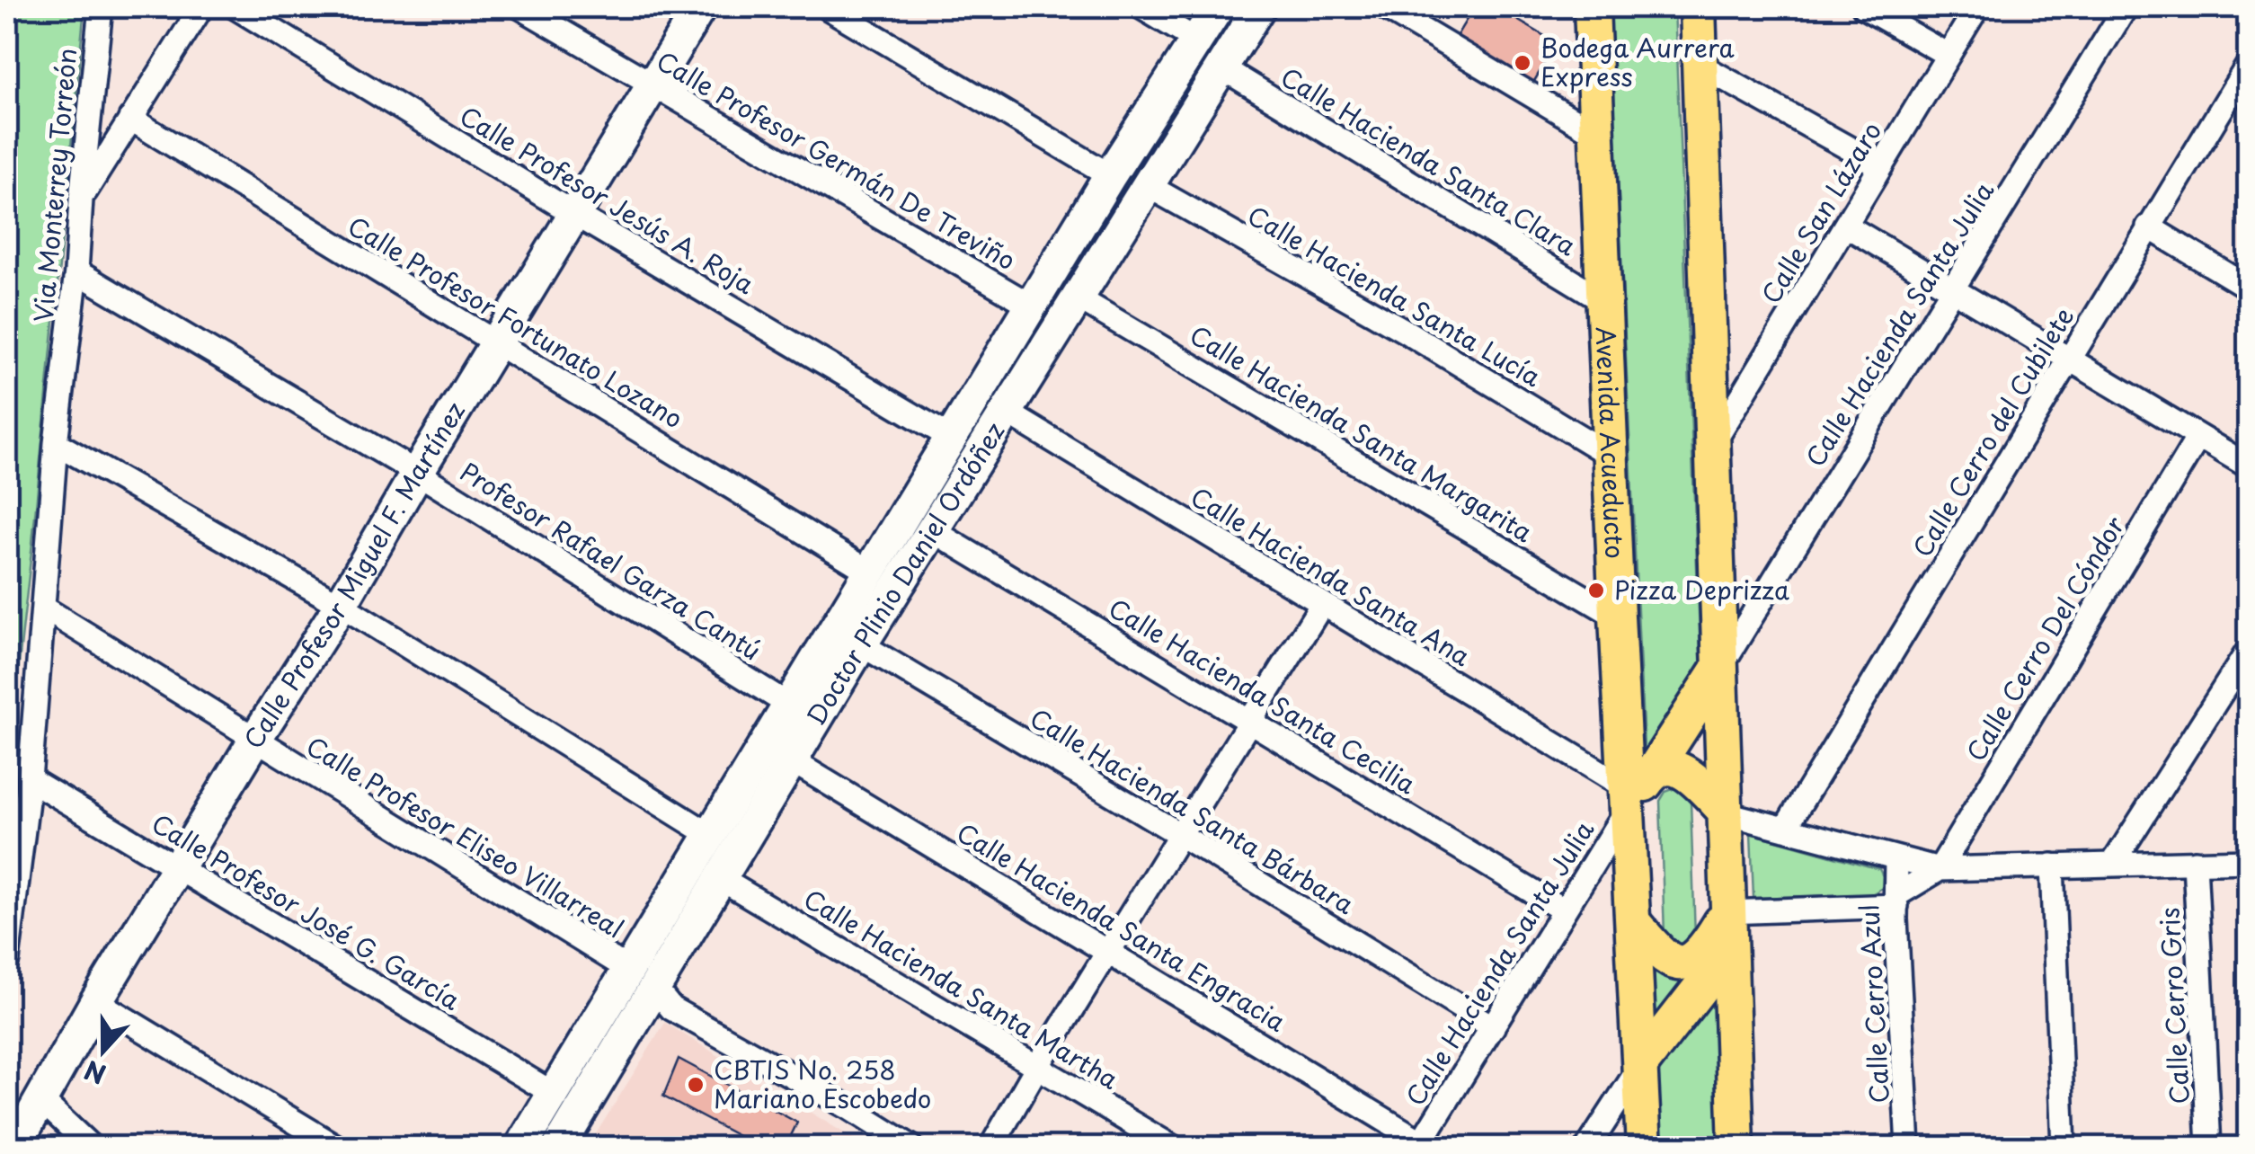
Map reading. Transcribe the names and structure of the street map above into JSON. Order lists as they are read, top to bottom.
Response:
{
  "streets": {
    "main road": ["Avenida Acueducto"],
    "street": [
      "Calle Profesor Germán De Treviño",
      "Calle Hacienda Santa Clara",
      "Via Monterrey Torreón",
      "Calle Profesor Jesús A. Roja",
      "Calle San Lázaro",
      "Calle Hacienda Santa Lucía",
      "Calle Profesor Fortunato Lozano",
      "Calle Hacienda Santa Julia",
      "Calle Cerro del Cubilete",
      "Calle Hacienda Santa Margarita",
      "Profesor Rafael Garza Cantú",
      "Doctor Plinio Daniel Ordóñez",
      "Calle Profesor Miguel F. Martínez",
      "Calle Hacienda Santa Ana",
      "Calle Cerro Del Cóndor",
      "Calle Hacienda Santa Cecilia",
      "Calle Hacienda Santa Bárbara",
      "Calle Profesor Eliseo Villarreal",
      "Calle Profesor José G. García",
      "Calle Hacienda Santa Engracia",
      "Calle Hacienda Santa Martha",
      "Calle Cerro Azul",
      "Calle Cerro Gris"
    ]
  },
  "crossings": [
    ["Calle Profesor Germán De Treviño", "Doctor Plinio Daniel Ordóñez"],
    ["Calle Profesor Germán De Treviño", "Calle Profesor Miguel F. Martínez"],
    ["Calle Hacienda Santa Clara", "Avenida Acueducto"],
    ["Calle Hacienda Santa Clara", "Doctor Plinio Daniel Ordóñez"],
    ["Via Monterrey Torreón", "Profesor Rafael Garza Cantú"],
    ["Via Monterrey Torreón", "Calle Profesor Eliseo Villarreal"],
    ["Via Monterrey Torreón", "Calle Profesor José G. García"],
    ["Calle Profesor Jesús A. Roja", "Doctor Plinio Daniel Ordóñez"],
    ["Calle Profesor Jesús A. Roja", "Calle Profesor Miguel F. Martínez"],
    ["Calle Hacienda Santa Lucía", "Avenida Acueducto"],
    ["Calle Hacienda Santa Lucía", "Doctor Plinio Daniel Ordóñez"],
    ["Calle Profesor Fortunato Lozano", "Doctor Plinio Daniel Ordóñez"],
    ["Calle Profesor Fortunato Lozano", "Calle Profesor Miguel F. Martínez"],
    ["Calle Hacienda Santa Julia", "Avenida Acueducto"],
    ["Calle Hacienda Santa Julia", "Calle Hacienda Santa Ana"],
    ["Calle Hacienda Santa Julia", "Calle Hacienda Santa Cecilia"],
    ["Calle Hacienda Santa Julia", "Calle Hacienda Santa Bárbara"],
    ["Calle Hacienda Santa Julia", "Calle Hacienda Santa Engracia"],
    ["Calle Hacienda Santa Margarita", "Avenida Acueducto"],
    ["Calle Hacienda Santa Margarita", "Doctor Plinio Daniel Ordóñez"],
    ["Avenida Acueducto", "Calle Hacienda Santa Ana"],
    ["Profesor Rafael Garza Cantú", "Doctor Plinio Daniel Ordóñez"],
    ["Profesor Rafael Garza Cantú", "Calle Profesor Miguel F. Martínez"],
    ["Doctor Plinio Daniel Ordóñez", "Calle Hacienda Santa Ana"],
    ["Doctor Plinio Daniel Ordóñez", "Calle Hacienda Santa Cecilia"],
    ["Doctor Plinio Daniel Ordóñez", "Calle Hacienda Santa Bárbara"],
    ["Doctor Plinio Daniel Ordóñez", "Calle Profesor Eliseo Villarreal"],
    ["Doctor Plinio Daniel Ordóñez", "Calle Profesor José G. García"],
    ["Doctor Plinio Daniel Ordóñez", "Calle Hacienda Santa Engracia"],
    ["Doctor Plinio Daniel Ordóñez", "Calle Hacienda Santa Martha"],
    ["Calle Profesor Miguel F. Martínez", "Calle Profesor Eliseo Villarreal"],
    ["Calle Profesor Miguel F. Martínez", "Calle Profesor José G. García"]
  ],
  "places": ["Bodega Aurrera Express", "Pizza Deprizza", "CBTIS No. 258 Mariano Escobedo"],
  "north": "bottom"
}
